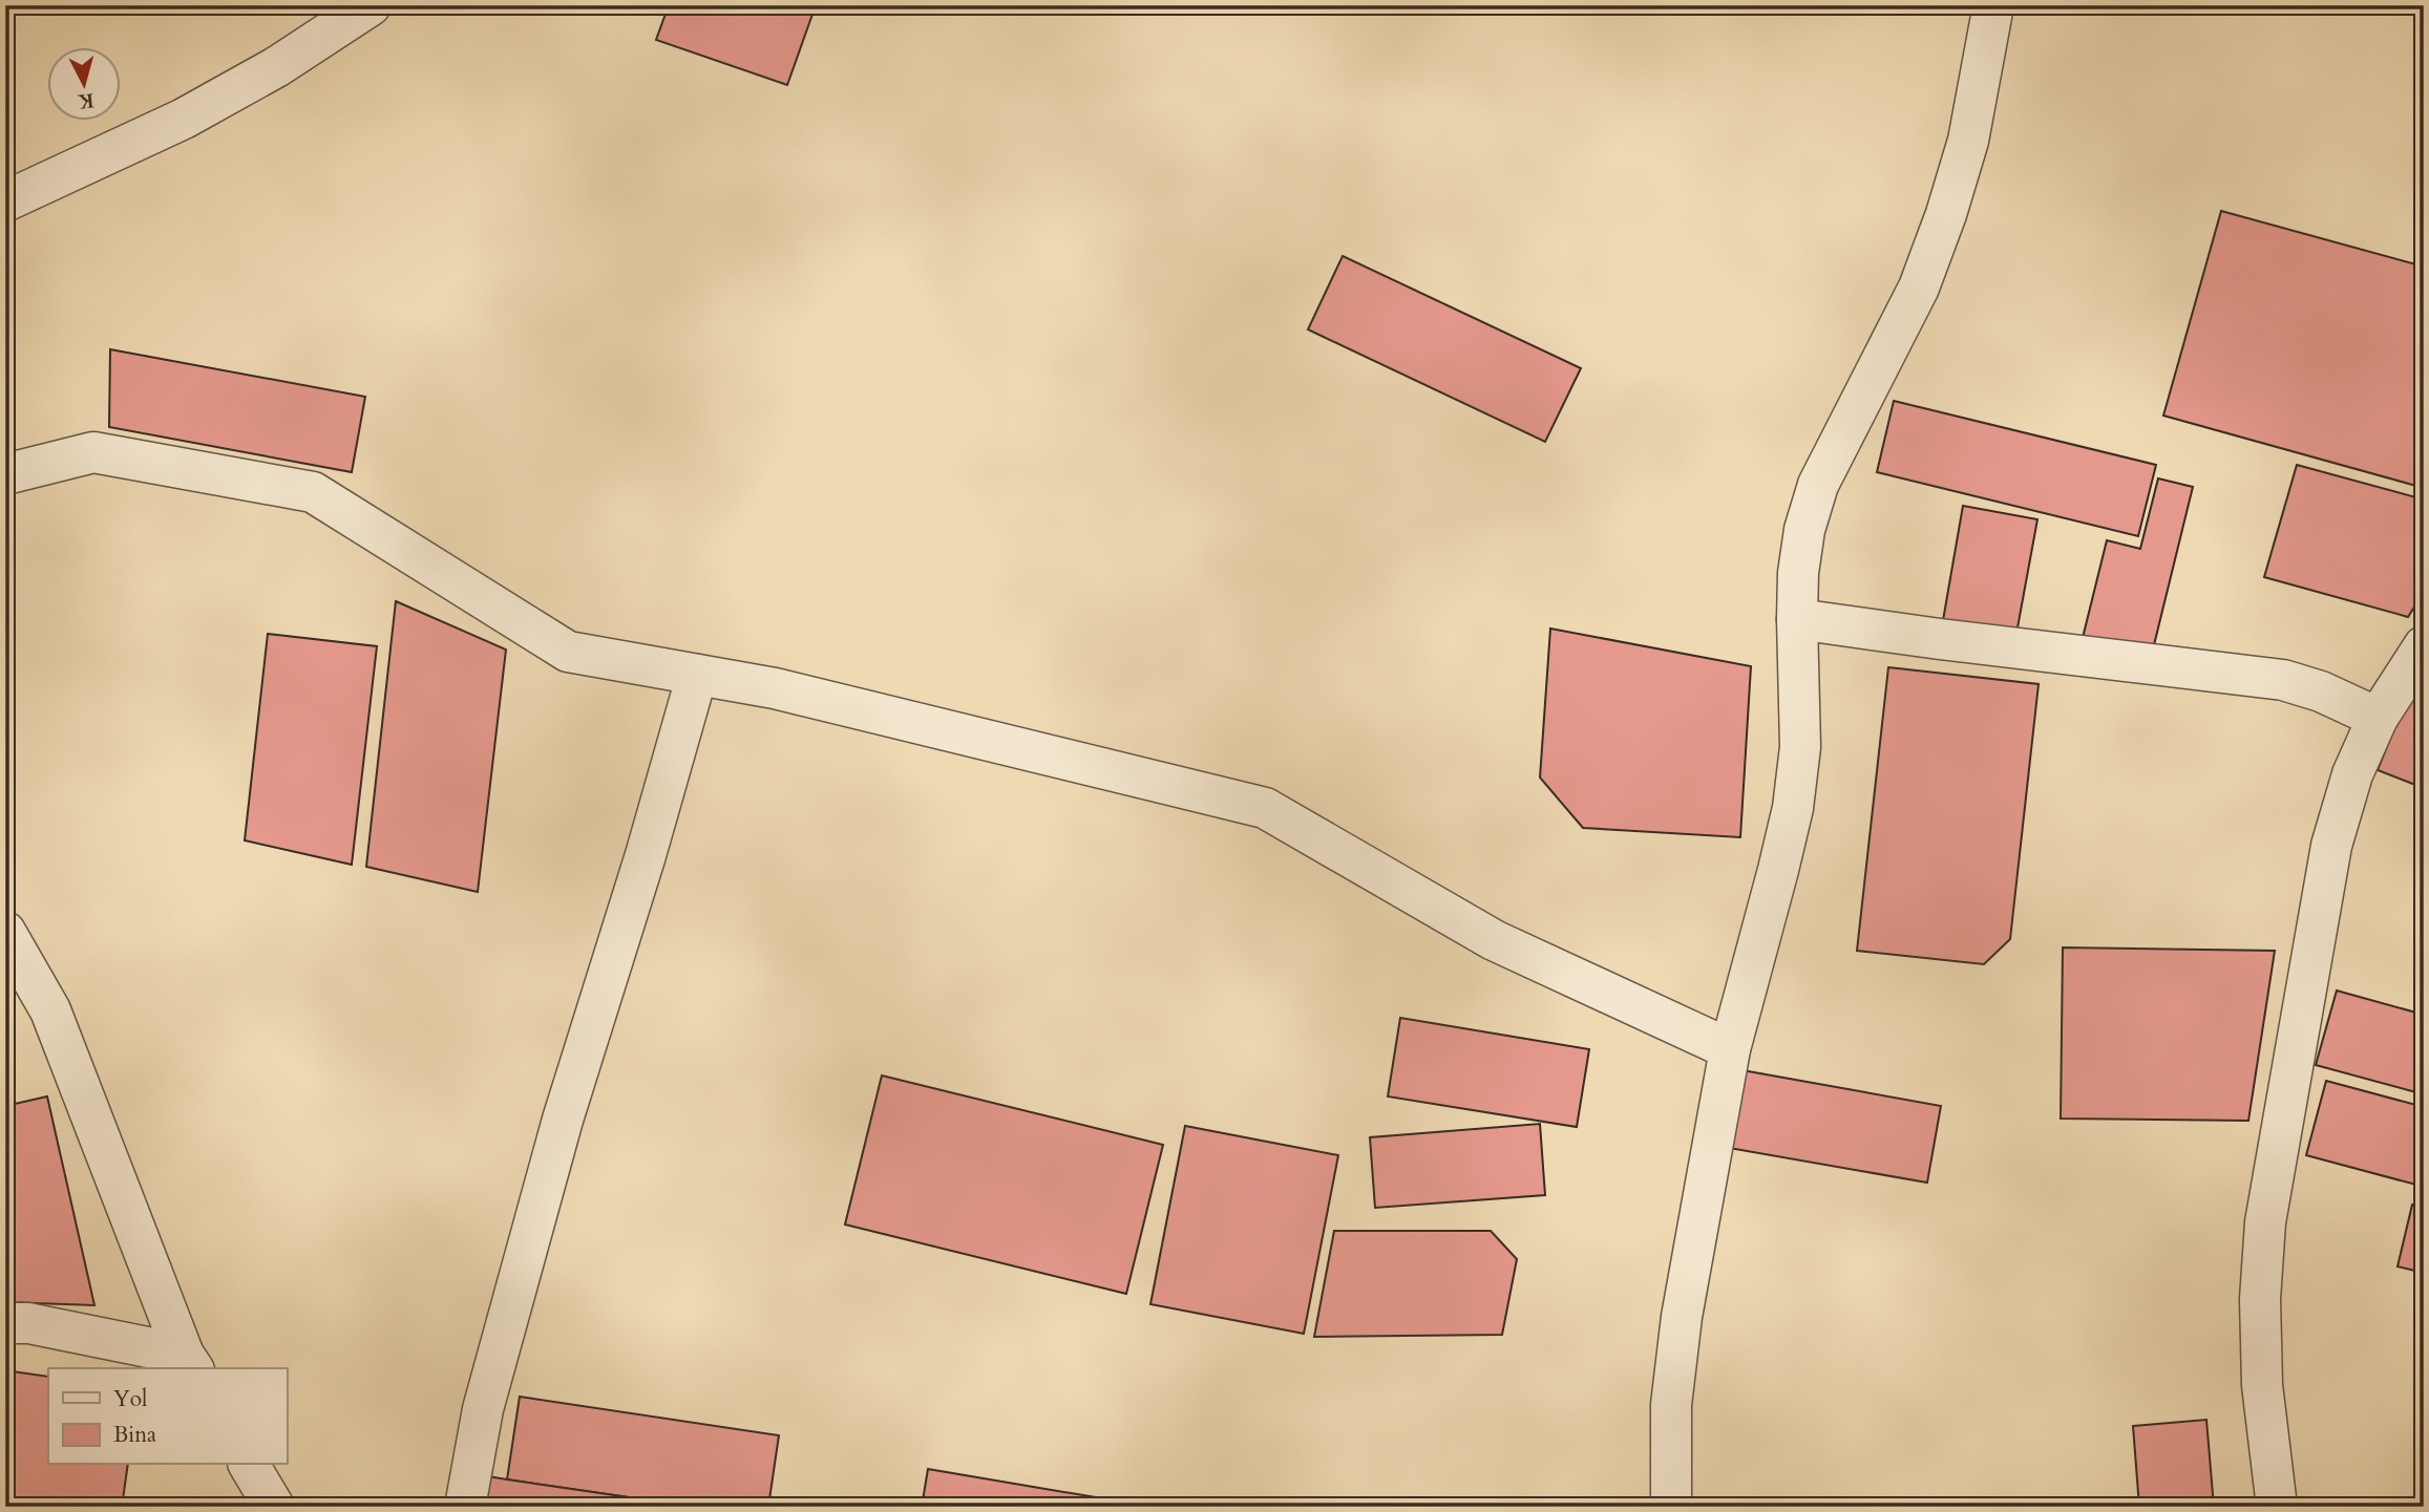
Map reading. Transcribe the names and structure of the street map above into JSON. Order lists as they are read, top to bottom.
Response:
{
  "legend": ["Yol", "Bina"],
  "north": "bottom"
}
